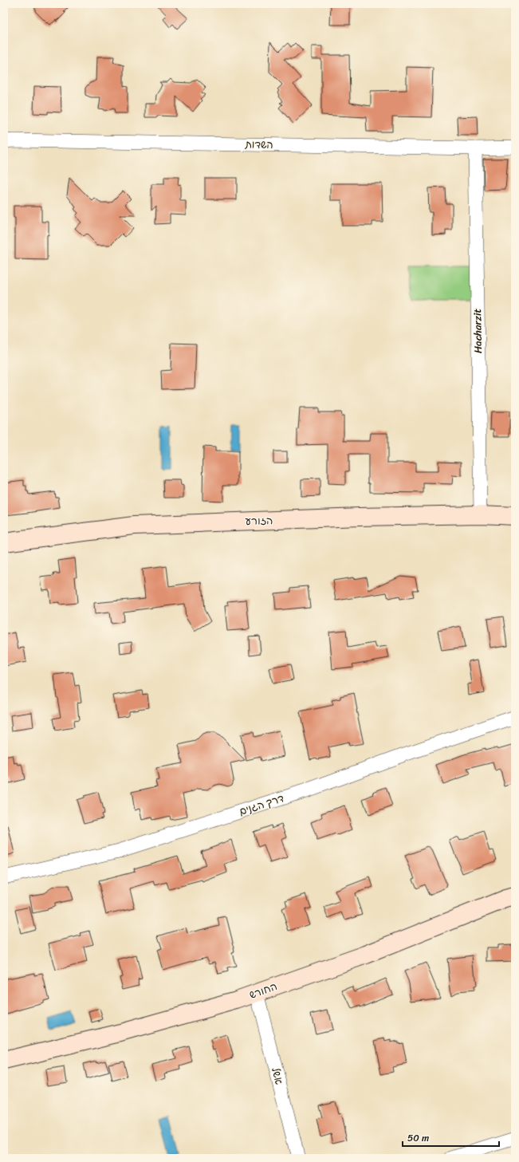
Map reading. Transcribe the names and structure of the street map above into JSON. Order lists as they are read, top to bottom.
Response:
{
  "streets": {
    "street": [
      "השדות",
      "Hacharzit",
      "הזורע",
      "דרך הגנים",
      "החורש",
      "אשל"
    ]
  },
  "crossings": [
    ["השדות", "Hacharzit"],
    ["Hacharzit", "הזורע"],
    ["החורש", "אשל"]
  ],
  "scale_bar": "50 m"
}
